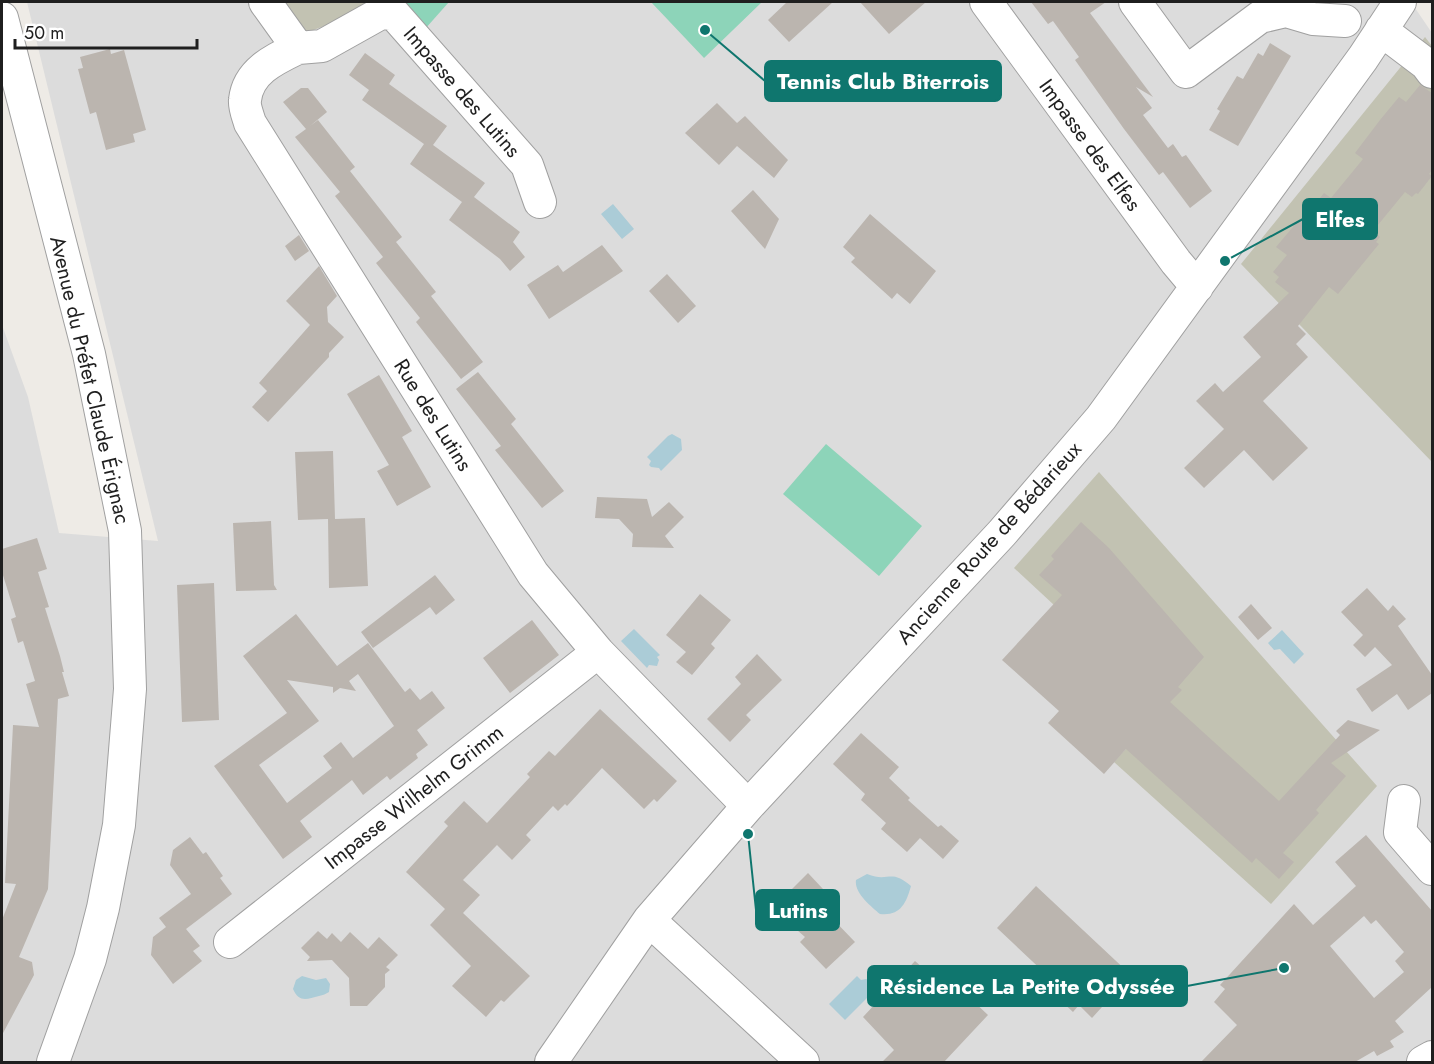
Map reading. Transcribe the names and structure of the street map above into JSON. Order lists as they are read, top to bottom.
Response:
{
  "streets": {
    "street": [
      "Impasse des Lutins",
      "Impasse des Elfes",
      "Avenue du Préfet Claude Érignac",
      "Rue des Lutins",
      "Ancienne Route de Bédarieux",
      "Impasse Wilhelm Grimm"
    ]
  },
  "crossings": [
    ["Impasse des Lutins", "Rue des Lutins"],
    ["Impasse des Elfes", "Ancienne Route de Bédarieux"],
    ["Rue des Lutins", "Ancienne Route de Bédarieux"],
    ["Rue des Lutins", "Impasse Wilhelm Grimm"]
  ],
  "places": [
    "Tennis Club Biterrois",
    "Elfes",
    "Lutins",
    "Résidence La Petite Odyssée"
  ],
  "scale_bar": "50 m"
}
